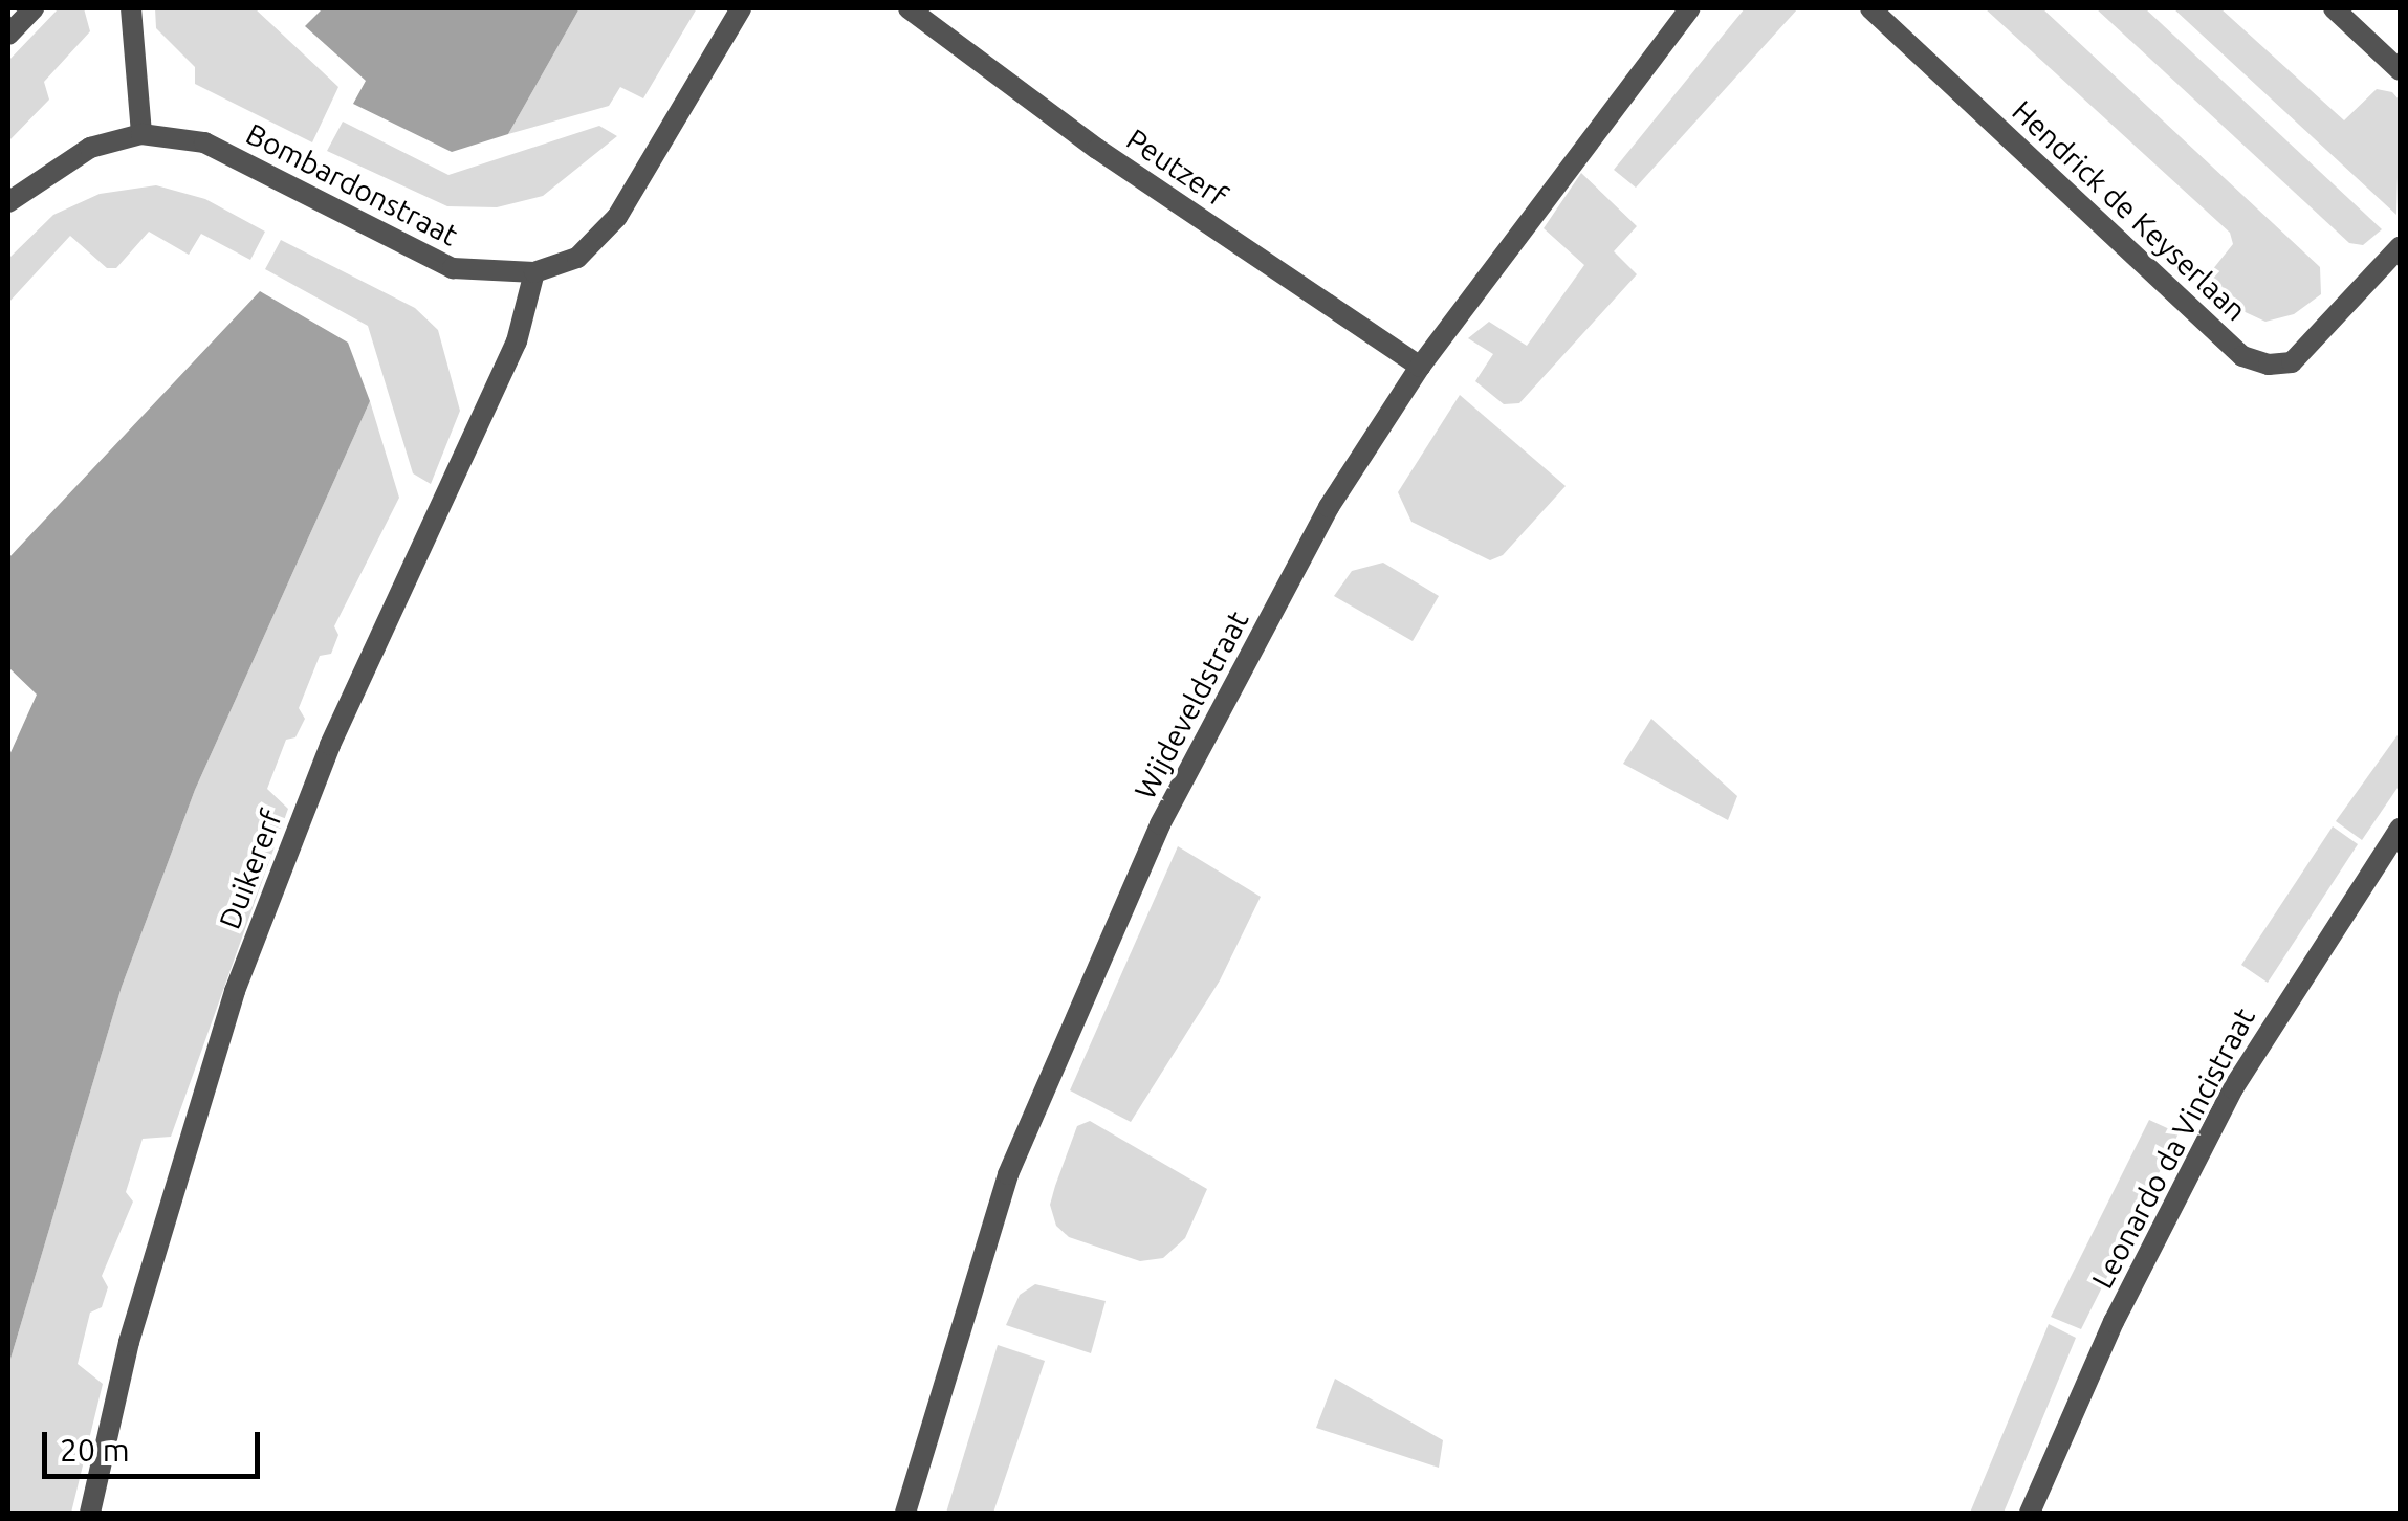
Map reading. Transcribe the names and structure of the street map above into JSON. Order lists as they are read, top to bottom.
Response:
{
  "streets": {
    "street": [
      "Peutzerf",
      "Bombardonstraat",
      "Hendrick de Keyserlaan",
      "Wijdeveldstraat",
      "Duikererf",
      "Leonardo da Vincistraat"
    ]
  },
  "crossings": [
    ["Peutzerf", "Wijdeveldstraat"],
    ["Bombardonstraat", "Duikererf"]
  ],
  "scale_bar": "20 m"
}
